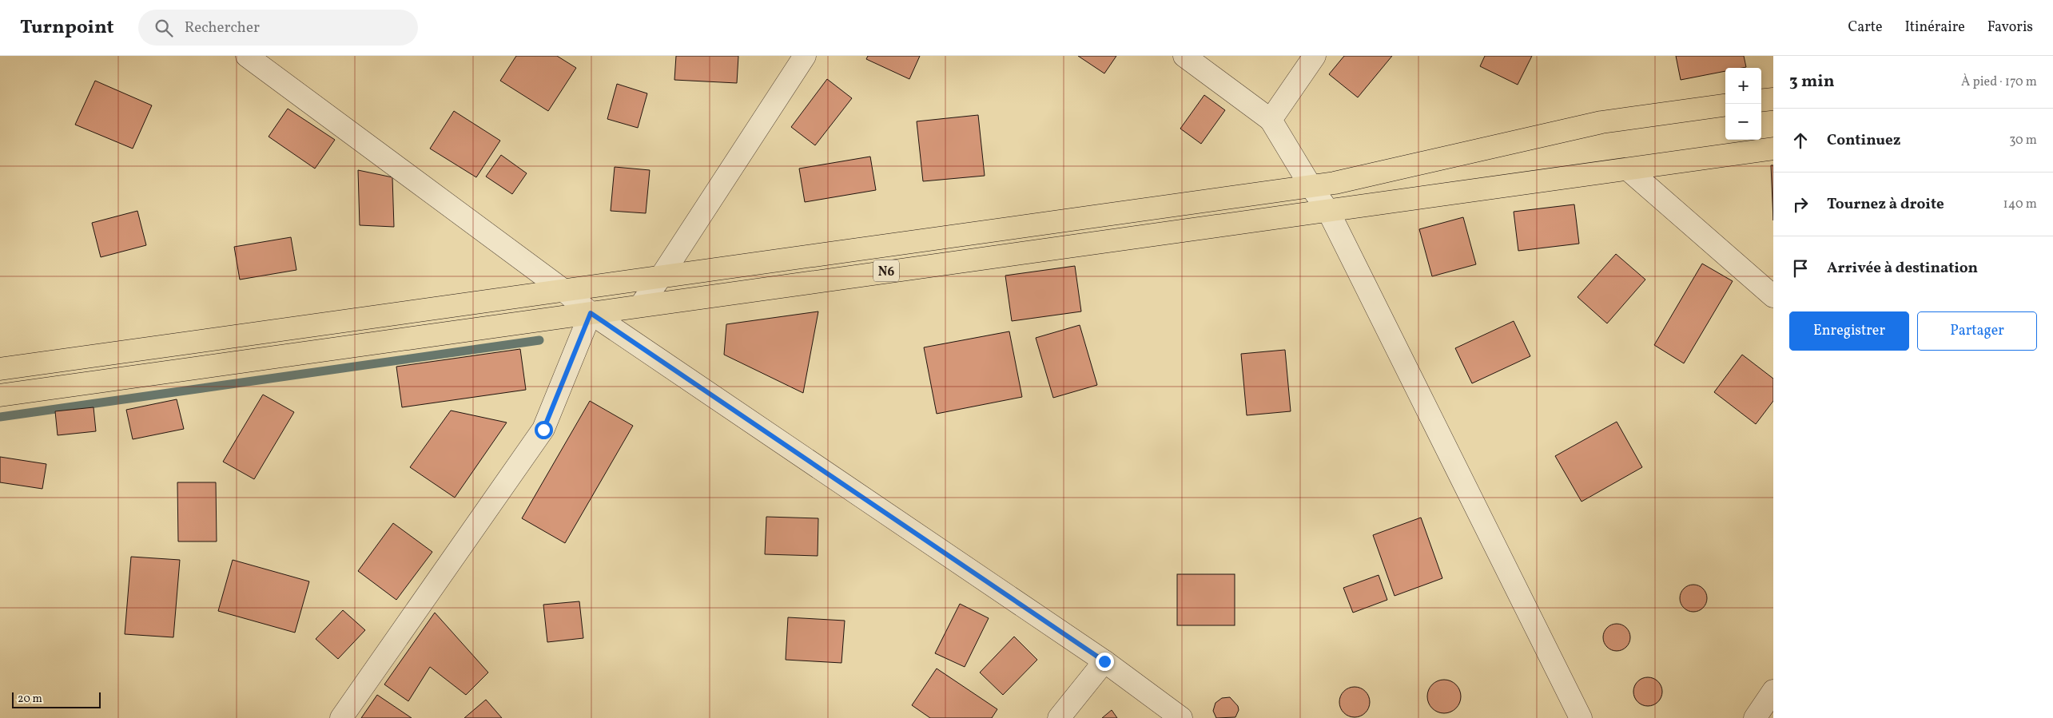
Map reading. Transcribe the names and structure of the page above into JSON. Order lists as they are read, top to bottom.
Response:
{
  "streets": {
    "highway": ["N6"]
  },
  "scale_bar": "20 m",
  "page": {
    "header": "Turnpoint",
    "search": "Rechercher",
    "nav": ["Carte", "Itinéraire", "Favoris"],
    "heading": ["3 min", "À pied · 170 m"],
    "map_buttons": ["+", "−"],
    "list": [
      ["Continuez", "30 m"],
      ["Tournez à droite", "140 m"],
      "Arrivée à destination"
    ],
    "buttons": ["Enregistrer", "Partager"],
    "scale": "20 m"
  }
}
